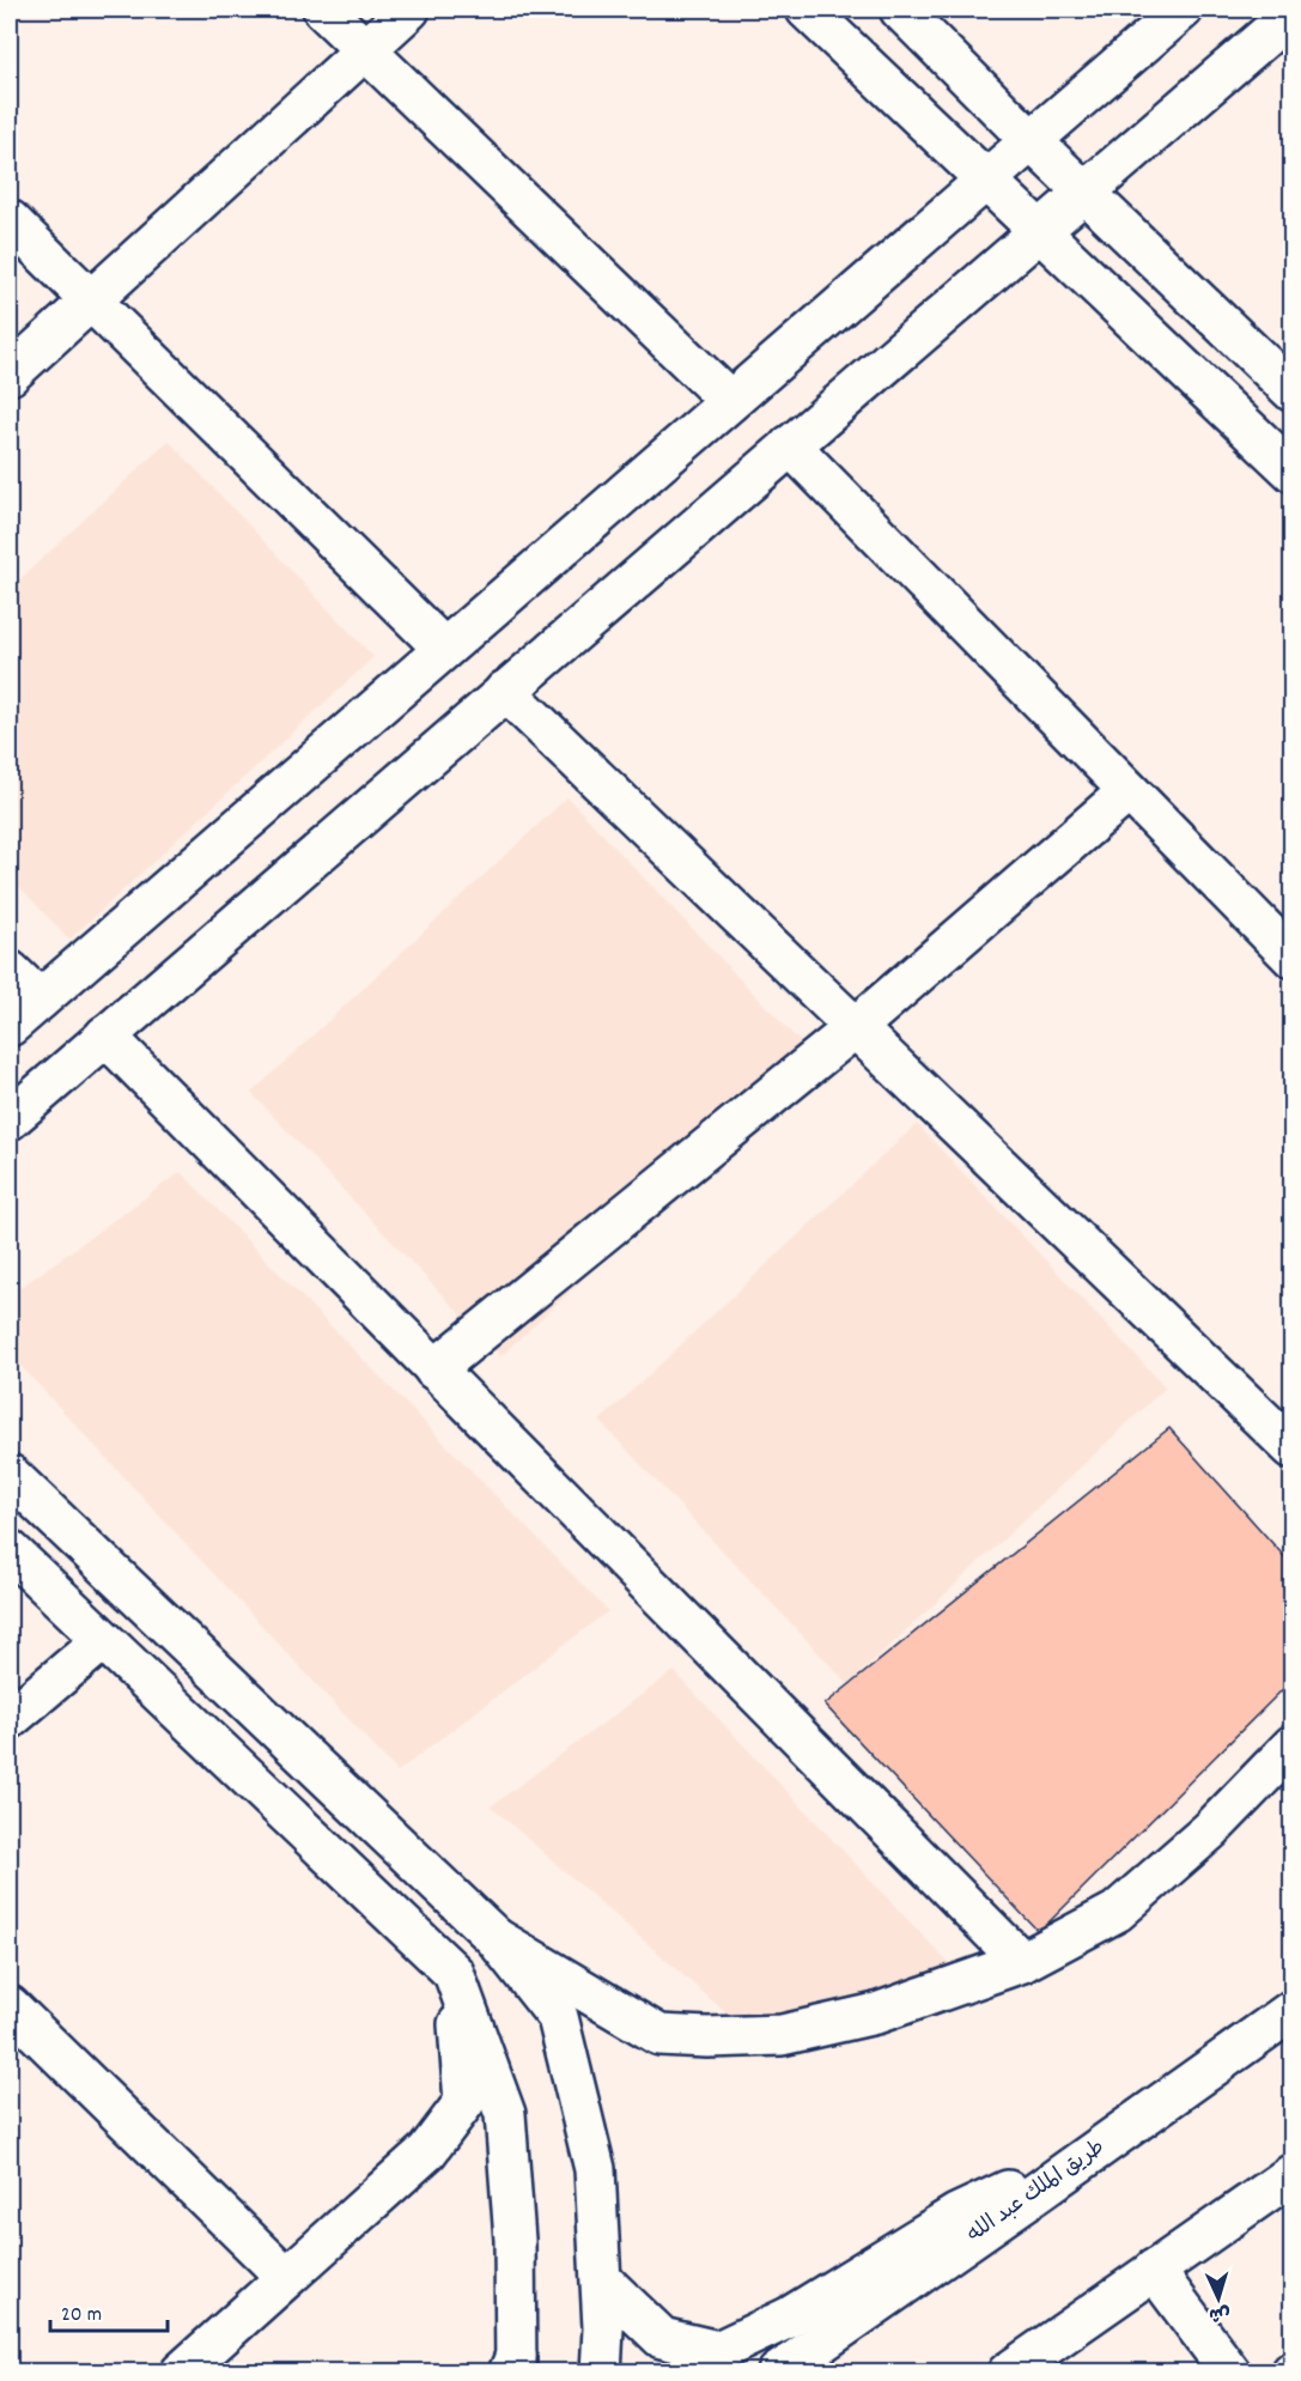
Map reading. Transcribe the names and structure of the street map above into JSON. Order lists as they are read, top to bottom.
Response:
{
  "streets": {
    "main road": ["طريق الملك عبد الله"]
  },
  "scale_bar": "20 m",
  "north": "bottom"
}
